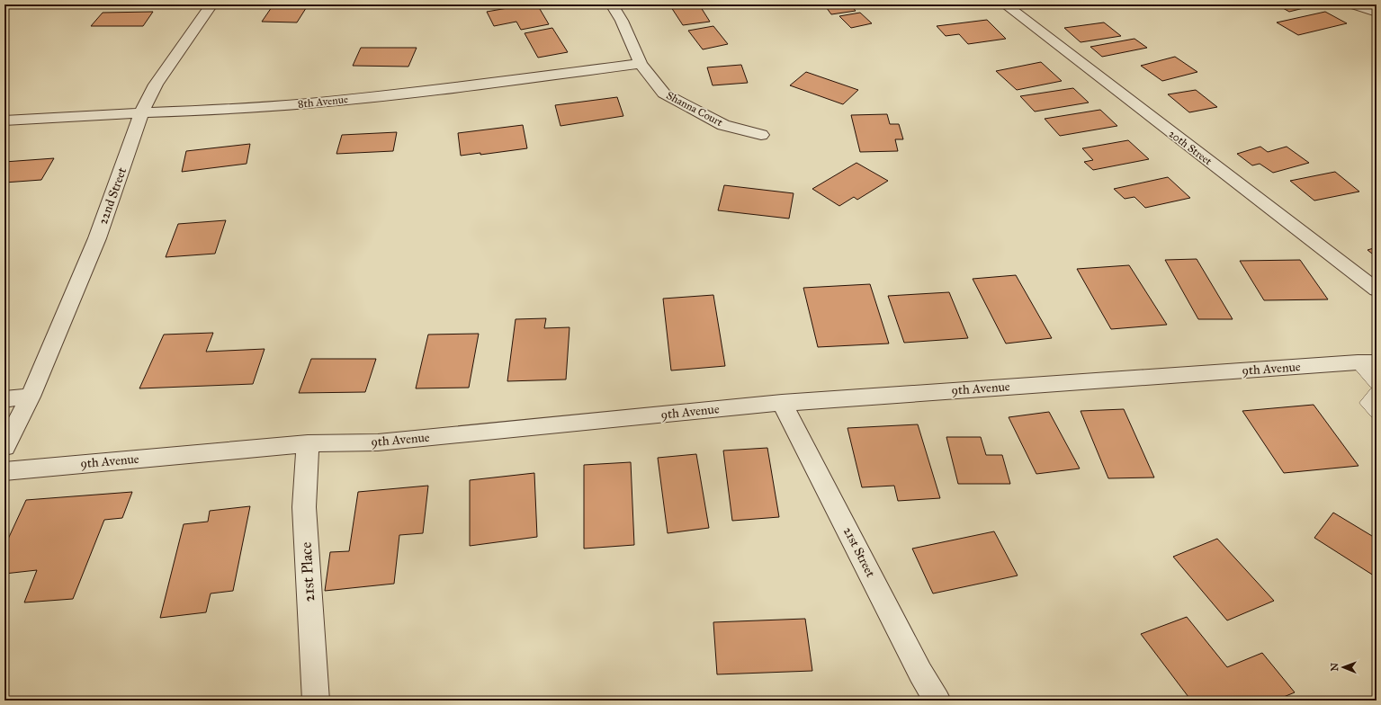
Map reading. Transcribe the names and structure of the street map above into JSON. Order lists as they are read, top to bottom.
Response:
{
  "streets": {
    "street": [
      "8th Avenue",
      "Shanna Court",
      "20th Street",
      "22nd Street",
      "9th Avenue",
      "21st Street",
      "21st Place"
    ]
  },
  "crossings": [
    ["8th Avenue", "Shanna Court"],
    ["8th Avenue", "22nd Street"],
    ["9th Avenue", "21st Street"],
    ["9th Avenue", "21st Place"]
  ],
  "north": "left"
}
